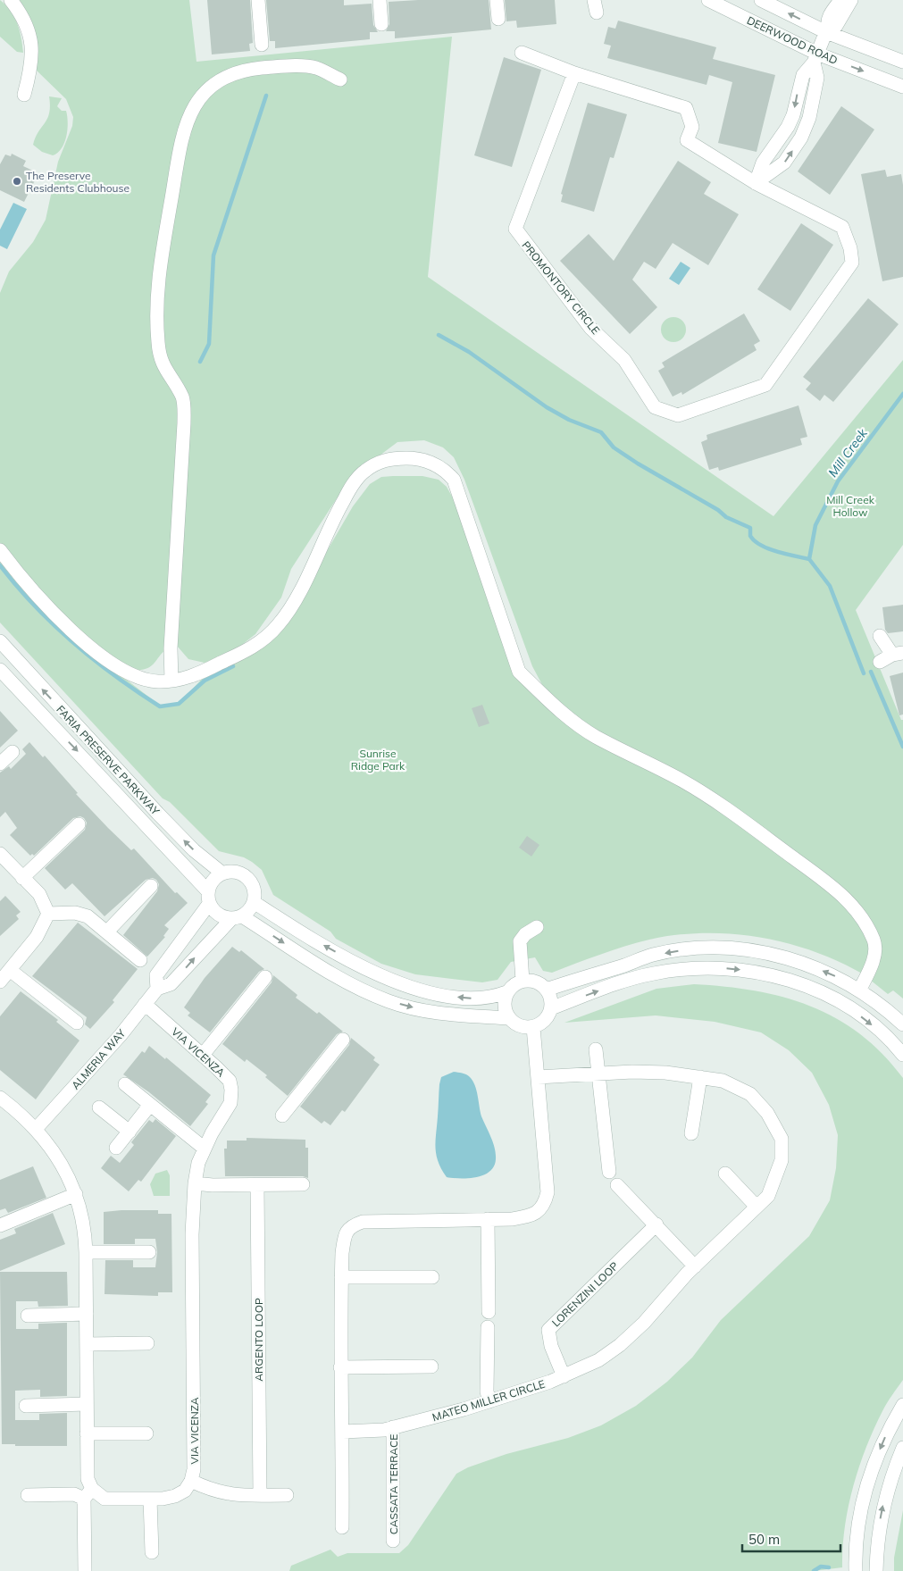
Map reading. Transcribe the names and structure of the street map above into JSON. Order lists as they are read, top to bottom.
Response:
{
  "streets": {
    "street": [
      "DEERWOOD ROAD",
      "PROMONTORY CIRCLE",
      "FARIA PRESERVE PARKWAY",
      "VIA VICENZA",
      "ALMERIA WAY",
      "LORENZINI LOOP",
      "ARGENTO LOOP",
      "MATEO MILLER CIRCLE",
      "CASSATA TERRACE"
    ]
  },
  "crossings": [
    ["FARIA PRESERVE PARKWAY", "ALMERIA WAY"],
    ["VIA VICENZA", "ALMERIA WAY"],
    ["LORENZINI LOOP", "MATEO MILLER CIRCLE"],
    ["MATEO MILLER CIRCLE", "CASSATA TERRACE"]
  ],
  "water": ["Mill Creek"],
  "parks": ["Mill Creek Hollow", "Sunrise Ridge Park"],
  "places": ["The Preserve Residents Clubhouse"],
  "scale_bar": "50 m"
}
